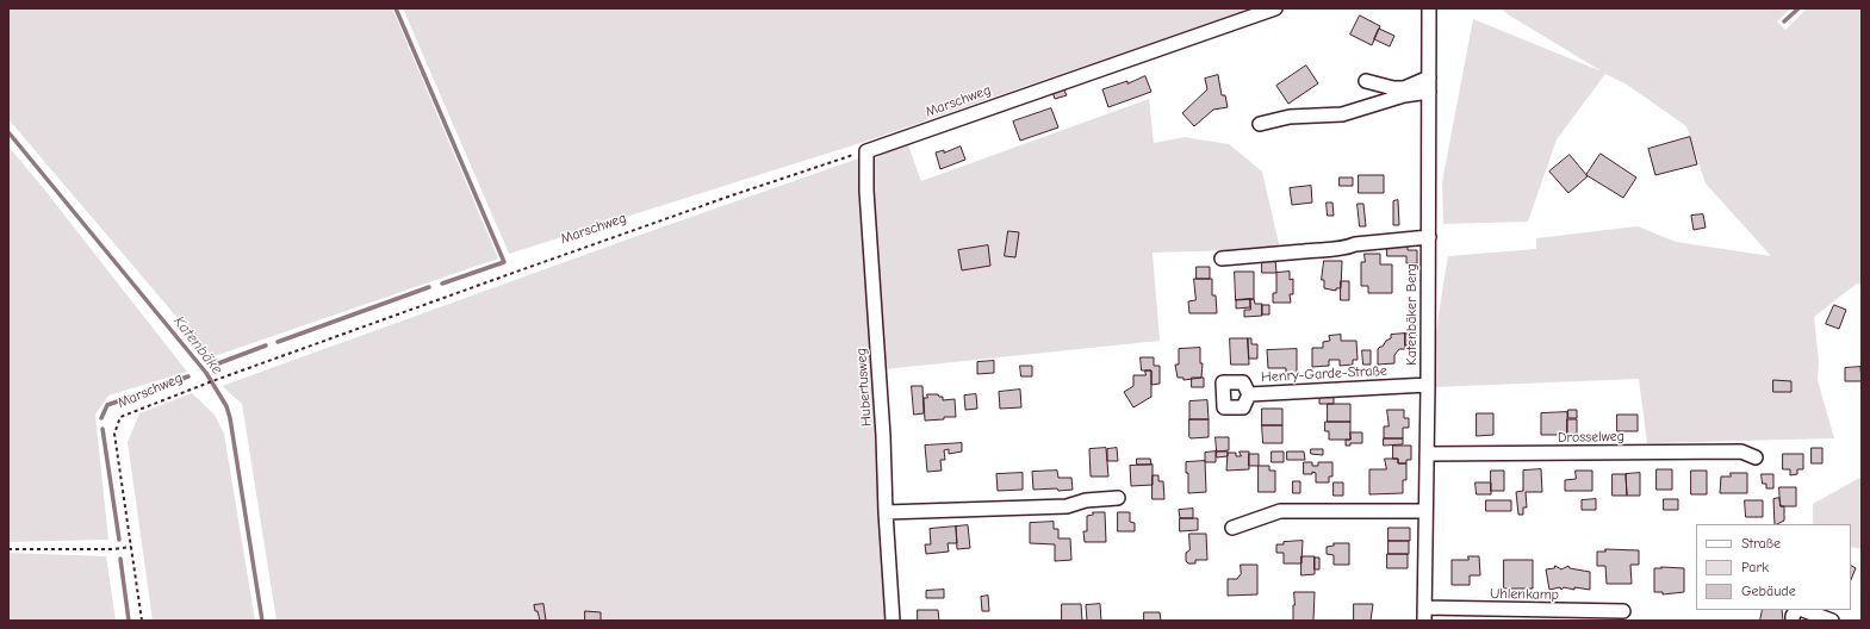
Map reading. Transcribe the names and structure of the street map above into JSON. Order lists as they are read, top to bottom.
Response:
{
  "streets": {
    "street": [
      "Marschweg",
      "Katenbäker Berg",
      "Henry-Garde-Straße",
      "Hubertusweg",
      "Drosselweg",
      "Uhlenkamp"
    ]
  },
  "crossings": [
    ["Marschweg", "Hubertusweg"],
    ["Katenbäker Berg", "Henry-Garde-Straße"],
    ["Katenbäker Berg", "Drosselweg"],
    ["Katenbäker Berg", "Uhlenkamp"]
  ],
  "water": ["Katenbäke"],
  "legend": ["Straße", "Park", "Gebäude"]
}
